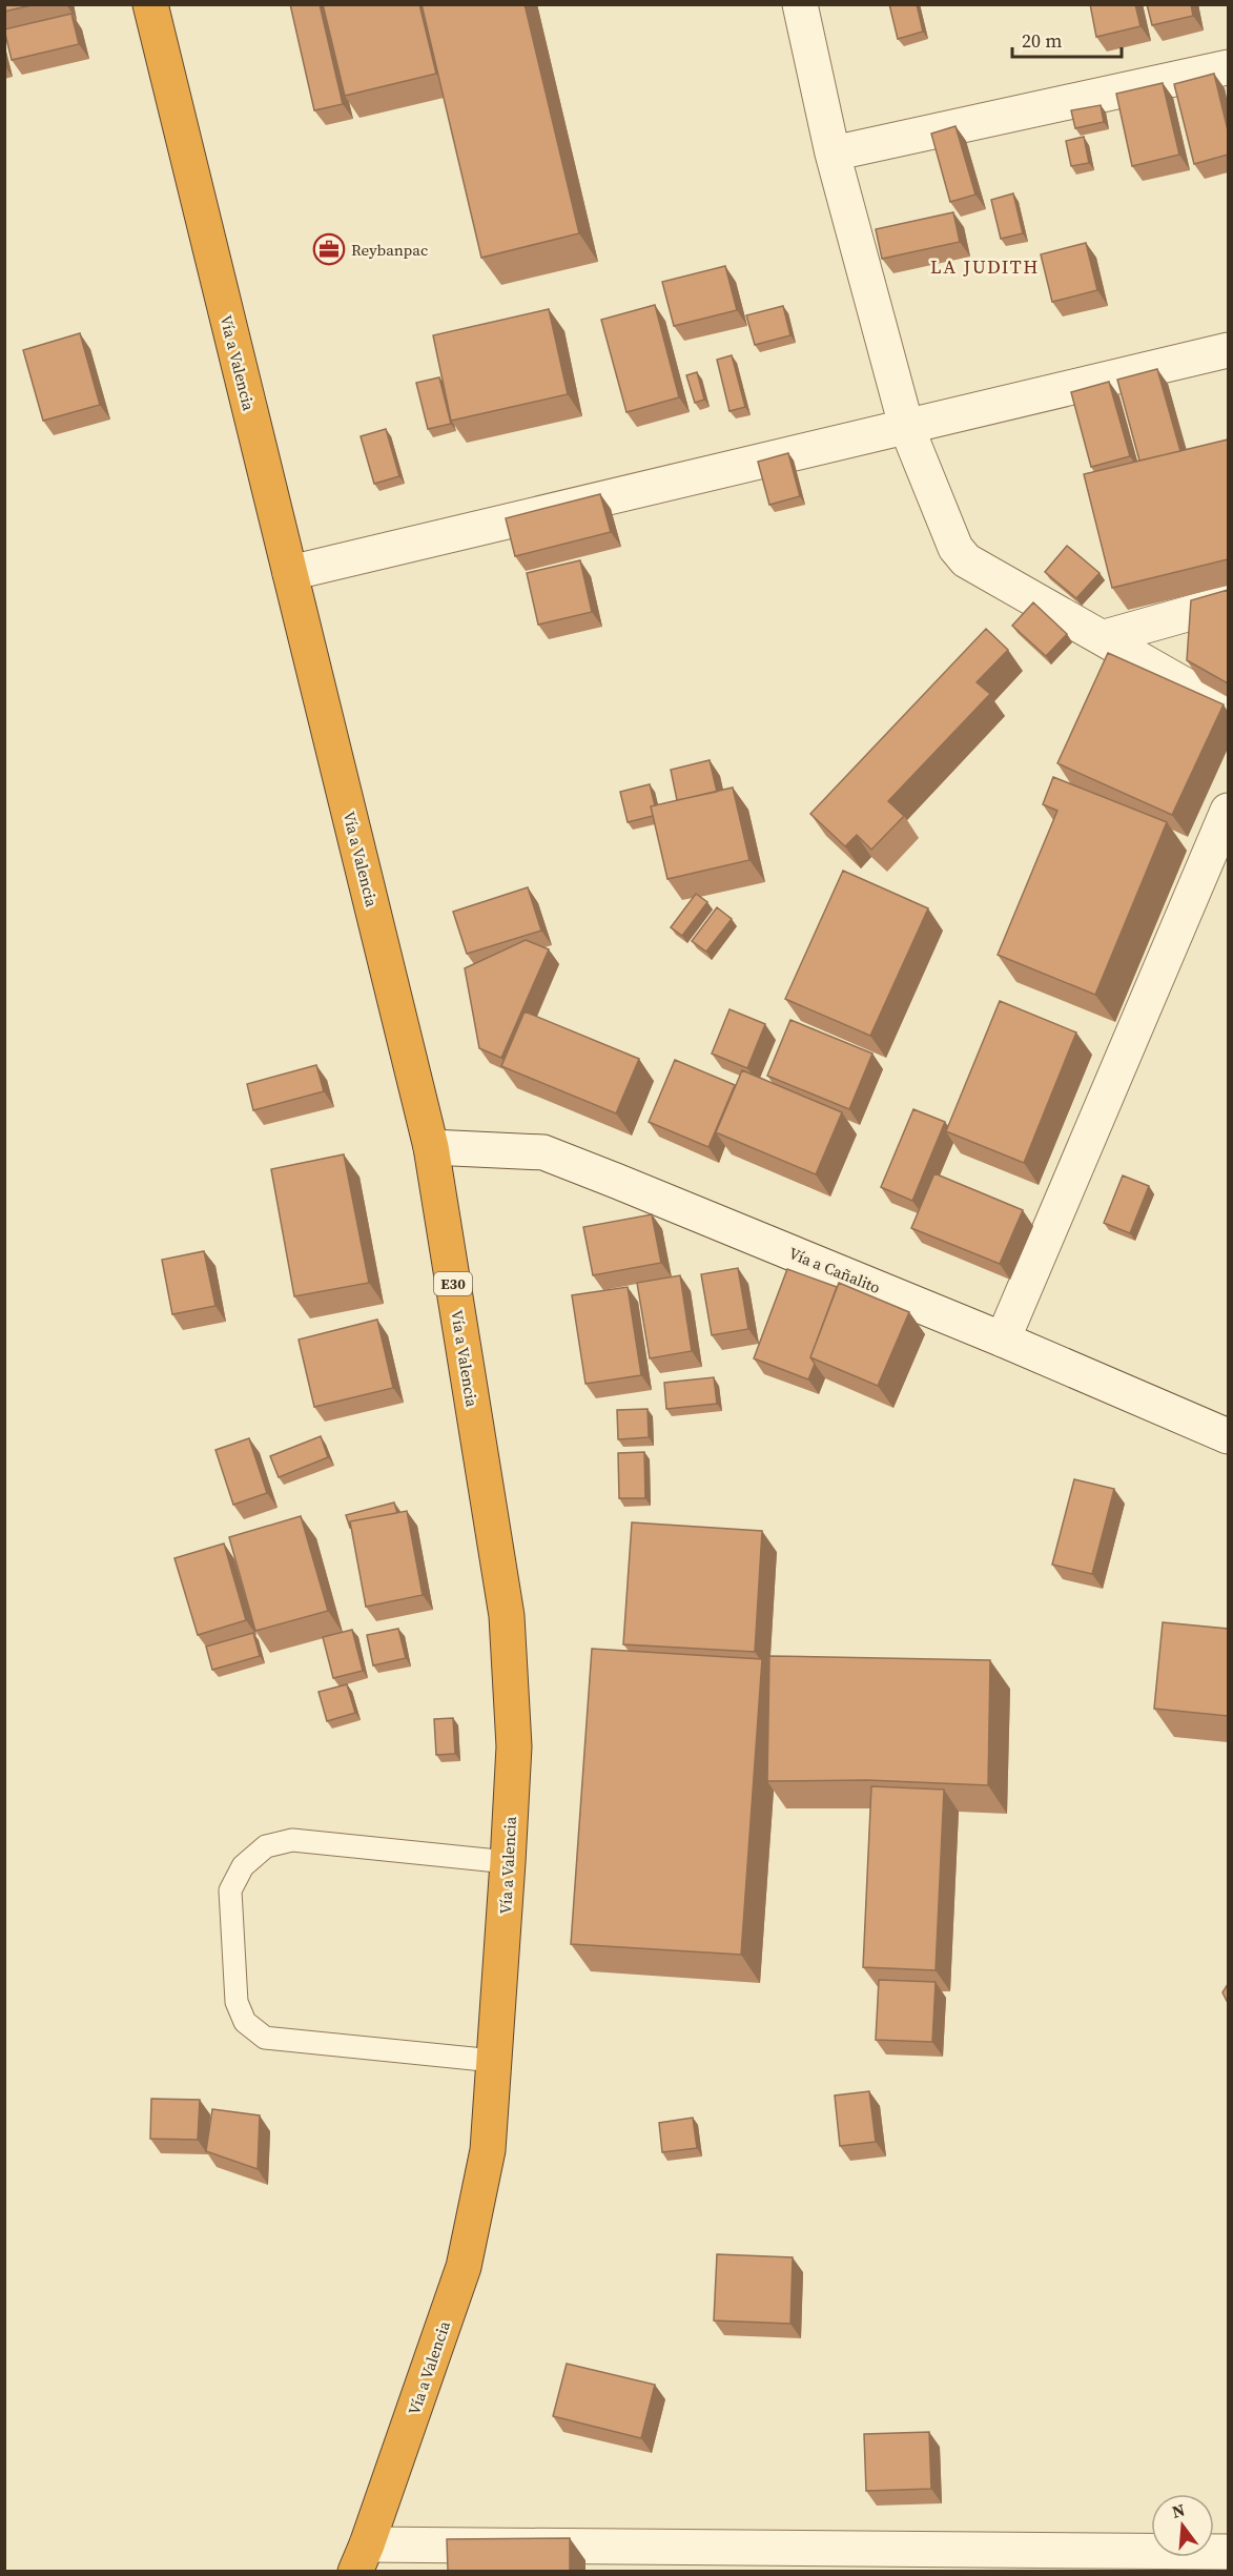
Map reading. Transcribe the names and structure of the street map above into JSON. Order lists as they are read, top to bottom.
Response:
{
  "streets": {
    "highway": ["Vía a Valencia", "E30"],
    "street": ["Vía a Cañalito"]
  },
  "crossings": [
    ["Vía a Valencia", "Vía a Cañalito"]
  ],
  "districts": ["LA JUDITH"],
  "places": {
    "office": ["Reybanpac"]
  },
  "scale_bar": "20 m",
  "north": "top"
}
